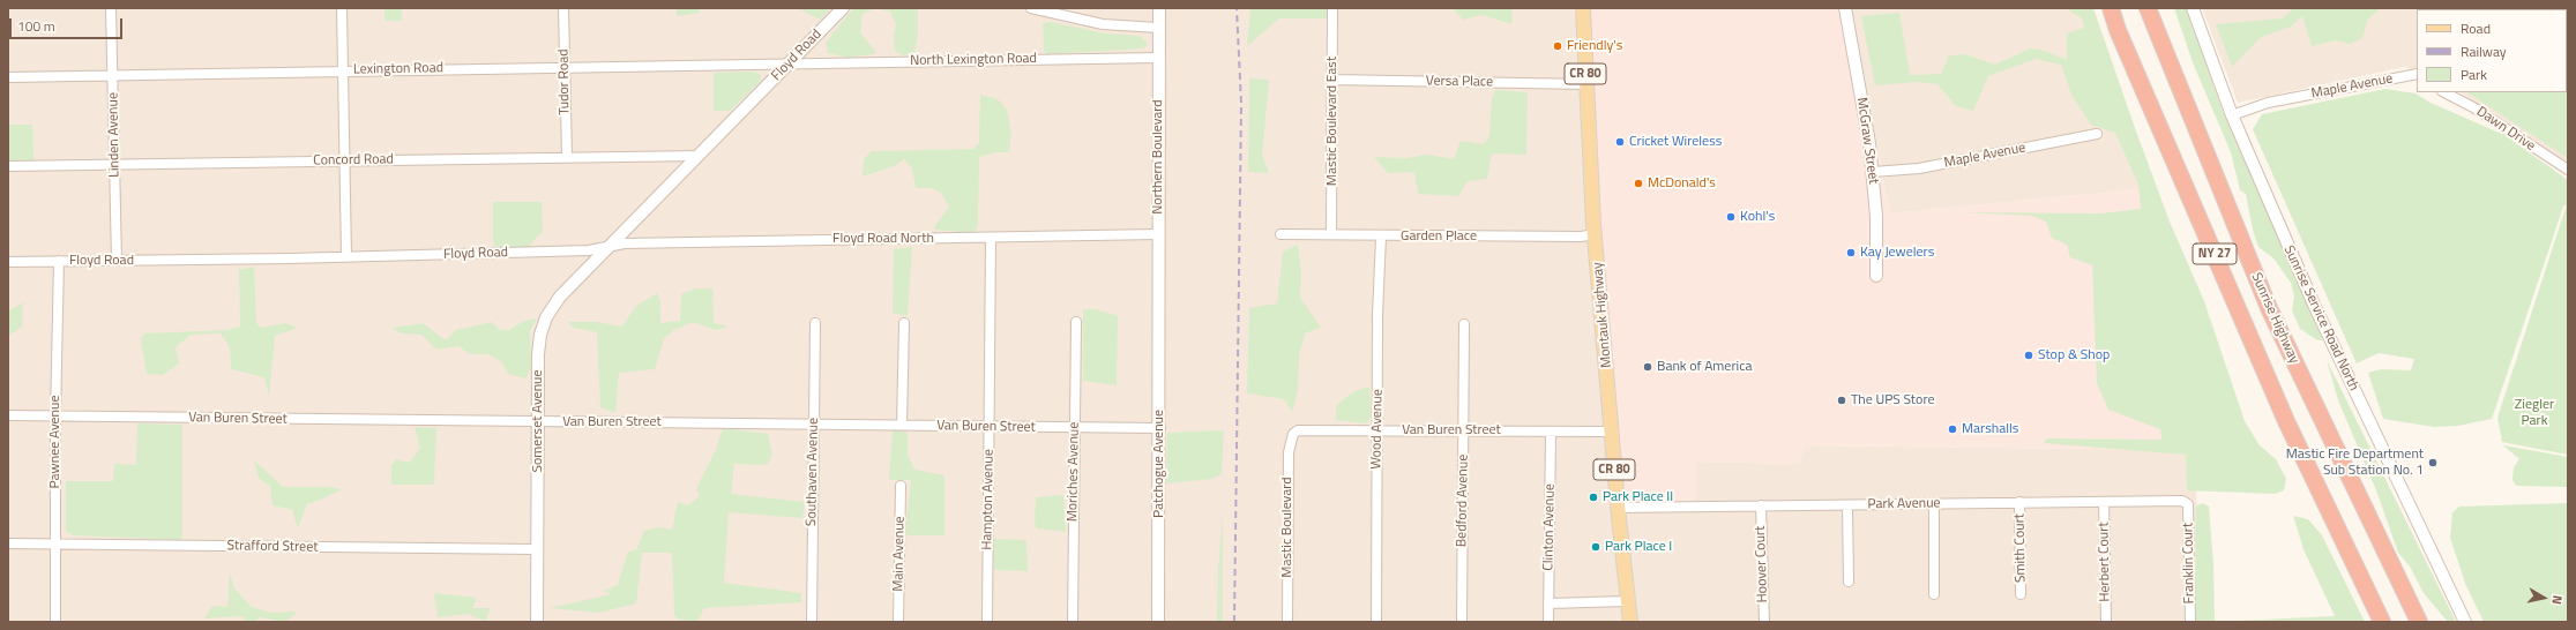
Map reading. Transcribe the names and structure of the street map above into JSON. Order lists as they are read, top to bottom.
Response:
{
  "streets": {
    "highway": ["NY 27", "Sunrise Highway"],
    "main road": ["CR 80", "Montauk Highway"],
    "street": [
      "Floyd Road",
      "North Lexington Road",
      "Lexington Road",
      "Tudor Road",
      "Versa Place",
      "Maple Avenue",
      "Mastic Boulevard East",
      "Dawn Drive",
      "Linden Avenue",
      "McGraw Street",
      "Northern Boulevard",
      "Concord Road",
      "Garden Place",
      "Floyd Road North",
      "Sunrise Service Road North",
      "Van Buren Street",
      "Somerset Avenue",
      "Wood Avenue",
      "Pawnee Avenue",
      "Patchogue Avenue",
      "Southaven Avenue",
      "Moriches Avenue",
      "Hampton Avenue",
      "Bedford Avenue",
      "Park Avenue",
      "Mastic Boulevard",
      "Clinton Avenue",
      "Strafford Street",
      "Smith Court",
      "Main Avenue",
      "Herbert Court",
      "Franklin Court",
      "Hoover Court"
    ]
  },
  "crossings": [
    ["Floyd Road", "North Lexington Road"],
    ["Floyd Road", "Lexington Road"],
    ["Floyd Road", "Linden Avenue"],
    ["Floyd Road", "Concord Road"],
    ["Floyd Road", "Floyd Road North"],
    ["Floyd Road", "Somerset Avenue"],
    ["Floyd Road", "Pawnee Avenue"],
    ["North Lexington Road", "Lexington Road"],
    ["North Lexington Road", "Northern Boulevard"],
    ["Lexington Road", "Tudor Road"],
    ["Lexington Road", "Linden Avenue"],
    ["Tudor Road", "Concord Road"],
    ["Versa Place", "Mastic Boulevard East"],
    ["Versa Place", "Montauk Highway"],
    ["Maple Avenue", "McGraw Street"],
    ["Maple Avenue", "Sunrise Service Road North"],
    ["Mastic Boulevard East", "Garden Place"],
    ["Linden Avenue", "Concord Road"],
    ["Northern Boulevard", "Floyd Road North"],
    ["Northern Boulevard", "Patchogue Avenue"],
    ["Garden Place", "Montauk Highway"],
    ["Garden Place", "Wood Avenue"],
    ["Floyd Road North", "Somerset Avenue"],
    ["Floyd Road North", "Hampton Avenue"],
    ["Montauk Highway", "Van Buren Street"],
    ["Montauk Highway", "Park Avenue"],
    ["Van Buren Street", "Somerset Avenue"],
    ["Van Buren Street", "Wood Avenue"],
    ["Van Buren Street", "Pawnee Avenue"],
    ["Van Buren Street", "Patchogue Avenue"],
    ["Van Buren Street", "Southaven Avenue"],
    ["Van Buren Street", "Moriches Avenue"],
    ["Van Buren Street", "Hampton Avenue"],
    ["Van Buren Street", "Bedford Avenue"],
    ["Van Buren Street", "Mastic Boulevard"],
    ["Van Buren Street", "Clinton Avenue"],
    ["Somerset Avenue", "Strafford Street"],
    ["Pawnee Avenue", "Strafford Street"],
    ["Park Avenue", "Smith Court"],
    ["Park Avenue", "Herbert Court"],
    ["Park Avenue", "Franklin Court"],
    ["Park Avenue", "Hoover Court"]
  ],
  "parks": ["Ziegler Park"],
  "places": [
    "Friendly's",
    "Cricket Wireless",
    "McDonald's",
    "Kohl's",
    "Kay Jewelers",
    "Stop & Shop",
    "Bank of America",
    "The UPS Store",
    "Marshalls",
    "Mastic Fire Department Sub Station No. 1",
    "Park Place II",
    "Park Place I"
  ],
  "legend": ["Road", "Railway", "Park"],
  "scale_bar": "100 m",
  "north": "right"
}
